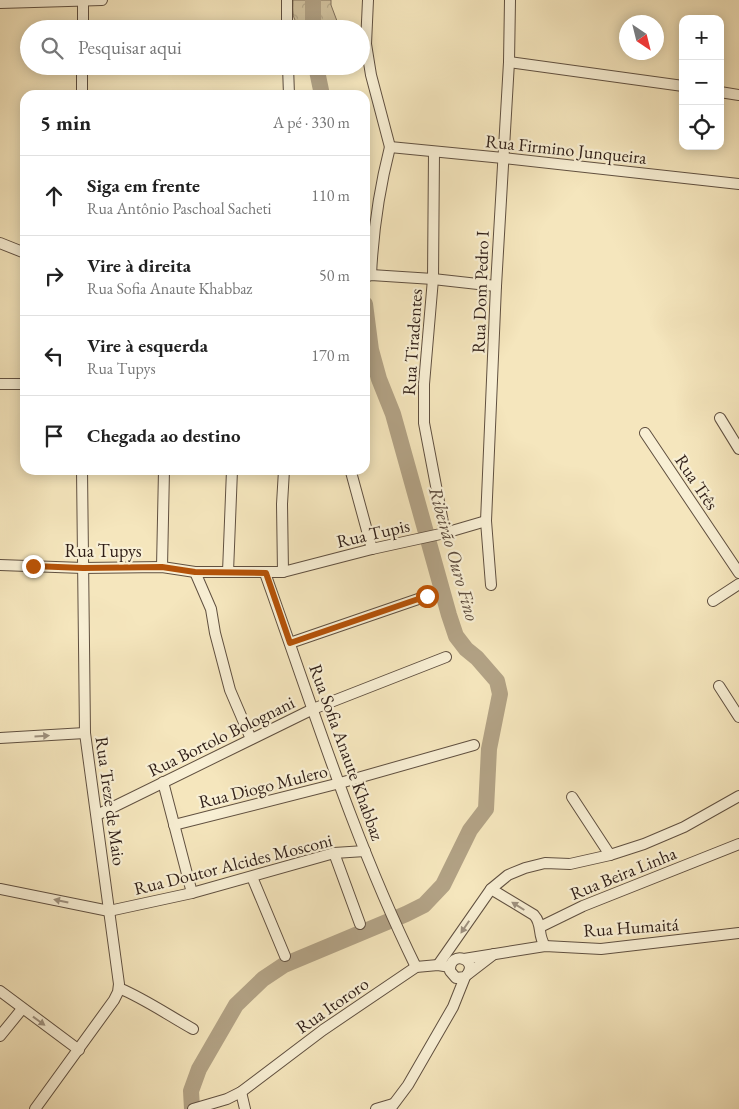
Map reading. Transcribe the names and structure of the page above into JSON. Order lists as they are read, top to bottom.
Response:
{
  "streets": {
    "street": [
      "Rua Firmino Junqueira",
      "Rua Dom Pedro I",
      "Rua Tiradentes",
      "Rua Três",
      "Rua Tupis",
      "Rua Tupys",
      "Rua Bortolo Bolognani",
      "Rua Sofia Anaute Khabbaz",
      "Rua Diogo Mulero",
      "Rua Treze de Maio",
      "Rua Doutor Alcides Mosconi",
      "Rua Beira Linha",
      "Rua Humaitá",
      "Rua Itororo"
    ]
  },
  "crossings": [
    ["Rua Firmino Junqueira", "Rua Dom Pedro I"],
    ["Rua Firmino Junqueira", "Rua Tiradentes"],
    ["Rua Dom Pedro I", "Rua Tupis"],
    ["Rua Tiradentes", "Rua Tupis"],
    ["Rua Tupis", "Rua Tupys"],
    ["Rua Tupis", "Rua Sofia Anaute Khabbaz"],
    ["Rua Tupys", "Rua Sofia Anaute Khabbaz"],
    ["Rua Tupys", "Rua Treze de Maio"],
    ["Rua Bortolo Bolognani", "Rua Sofia Anaute Khabbaz"],
    ["Rua Bortolo Bolognani", "Rua Treze de Maio"],
    ["Rua Sofia Anaute Khabbaz", "Rua Diogo Mulero"],
    ["Rua Sofia Anaute Khabbaz", "Rua Doutor Alcides Mosconi"],
    ["Rua Sofia Anaute Khabbaz", "Rua Itororo"],
    ["Rua Treze de Maio", "Rua Doutor Alcides Mosconi"],
    ["Rua Humaitá", "Rua Itororo"]
  ],
  "water": ["Ribeirão Ouro Fino"],
  "north": "bottom right",
  "page": {
    "map_buttons": ["+", "−"],
    "search": "Pesquisar aqui",
    "heading": ["5 min", "A pé · 330 m"],
    "list": [
      ["Siga em frente", "Rua Antônio Paschoal Sacheti", "110 m"],
      ["Vire à direita", "Rua Sofia Anaute Khabbaz", "50 m"],
      ["Vire à esquerda", "Rua Tupys", "170 m"],
      "Chegada ao destino"
    ]
  }
}
